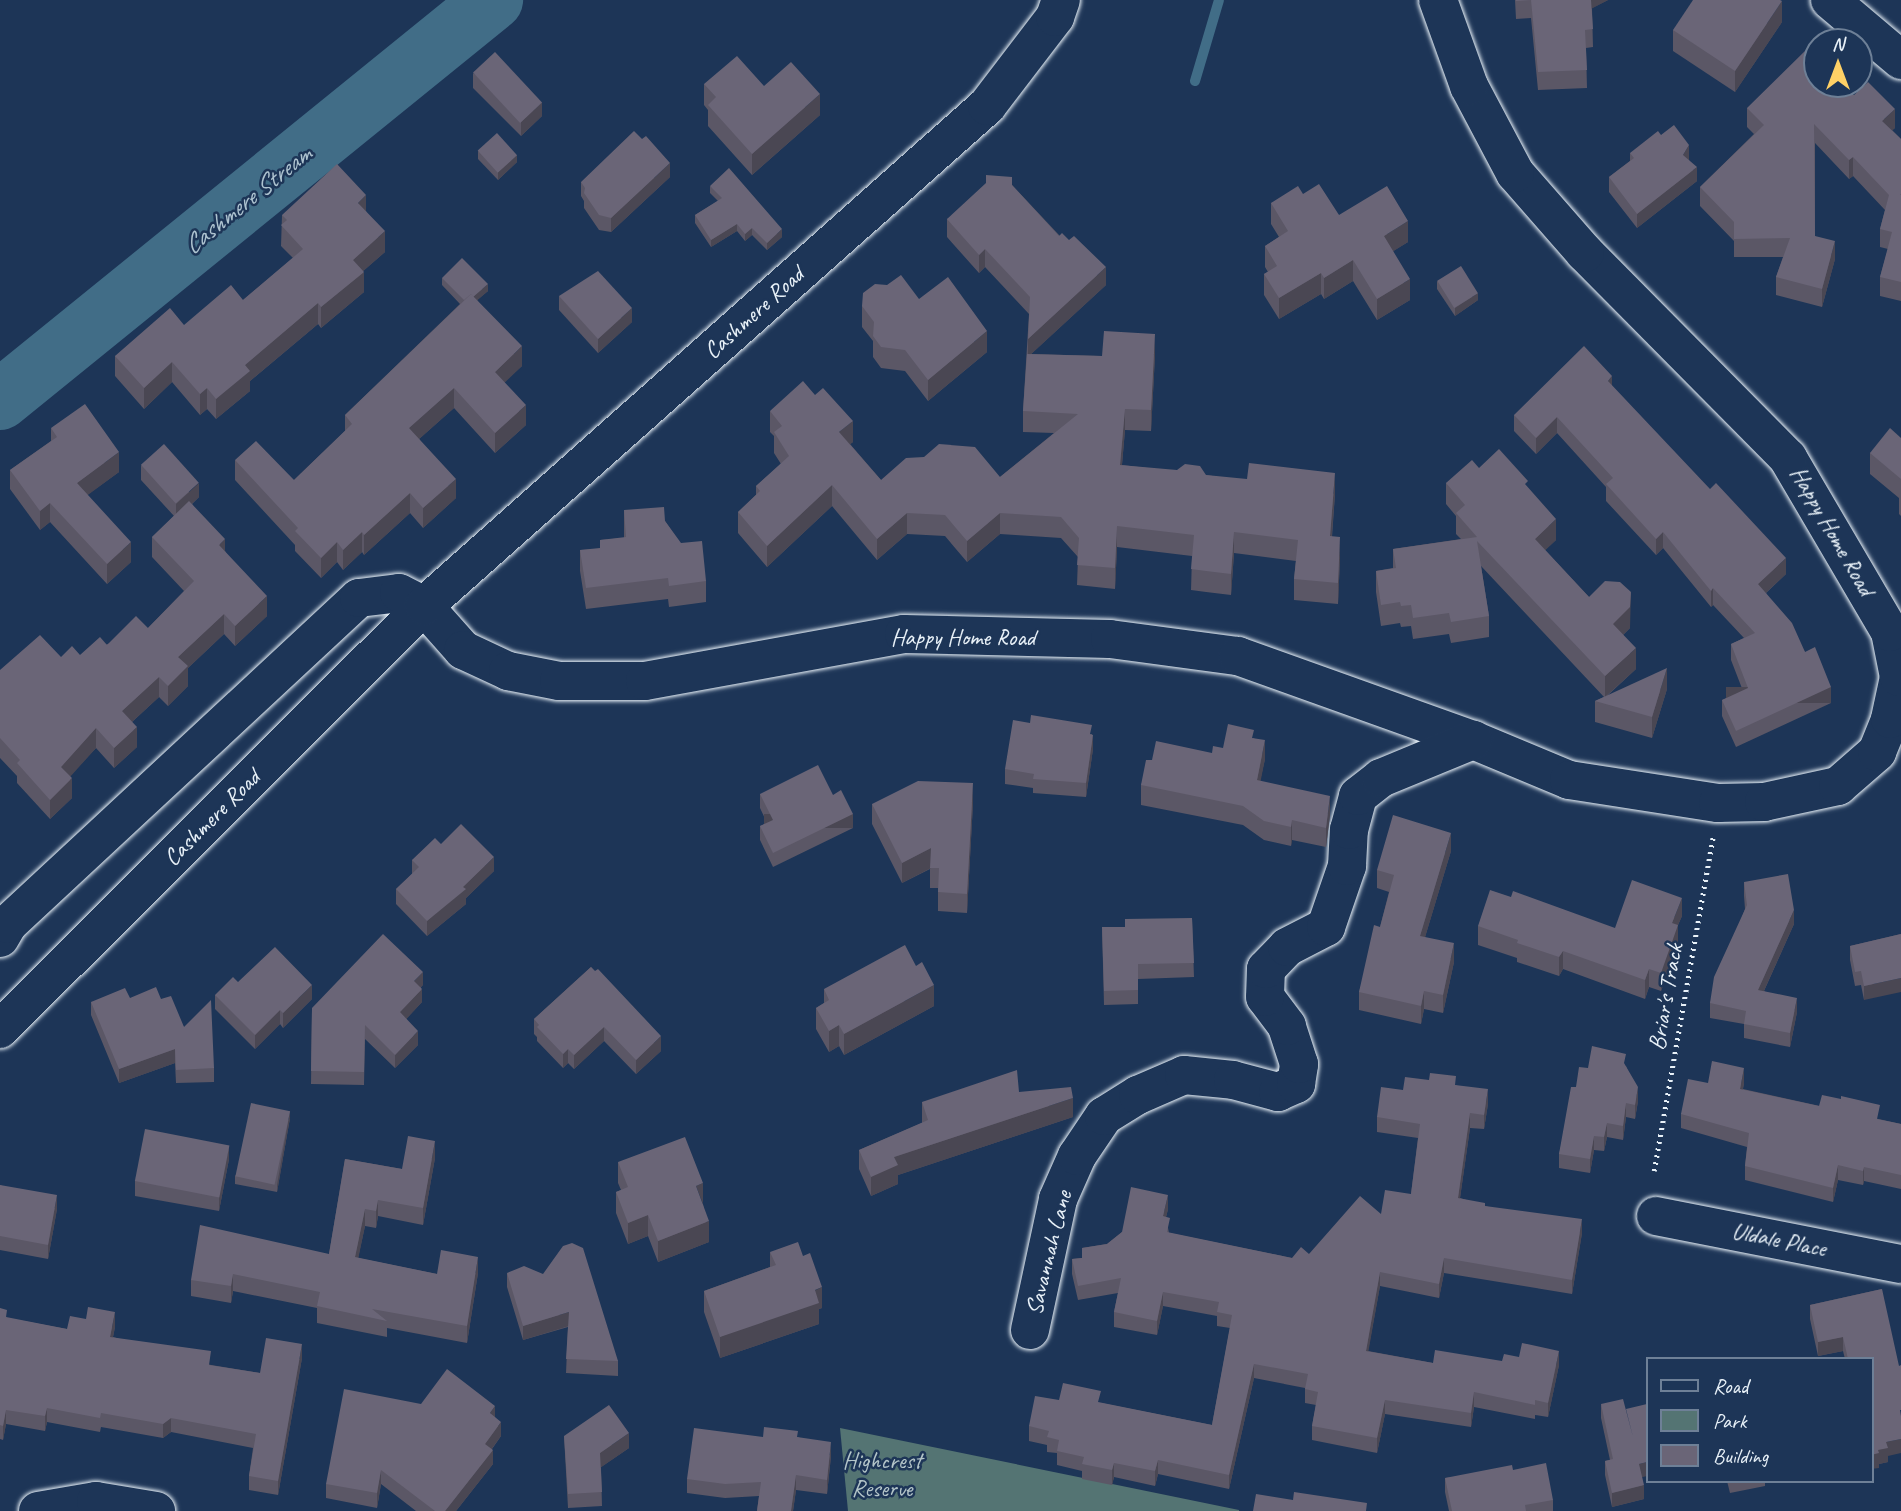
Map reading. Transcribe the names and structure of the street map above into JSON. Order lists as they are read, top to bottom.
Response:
{
  "streets": {
    "street": [
      "Cashmere Road",
      "Happy Home Road",
      "Uldale Place",
      "Savannah Lane"
    ],
    "path": ["Briar's Track"]
  },
  "crossings": [
    ["Cashmere Road", "Happy Home Road"],
    ["Happy Home Road", "Savannah Lane"]
  ],
  "water": ["Cashmere Stream"],
  "parks": ["Highcrest Reserve"],
  "legend": ["Road", "Park", "Building"],
  "north": "top"
}
